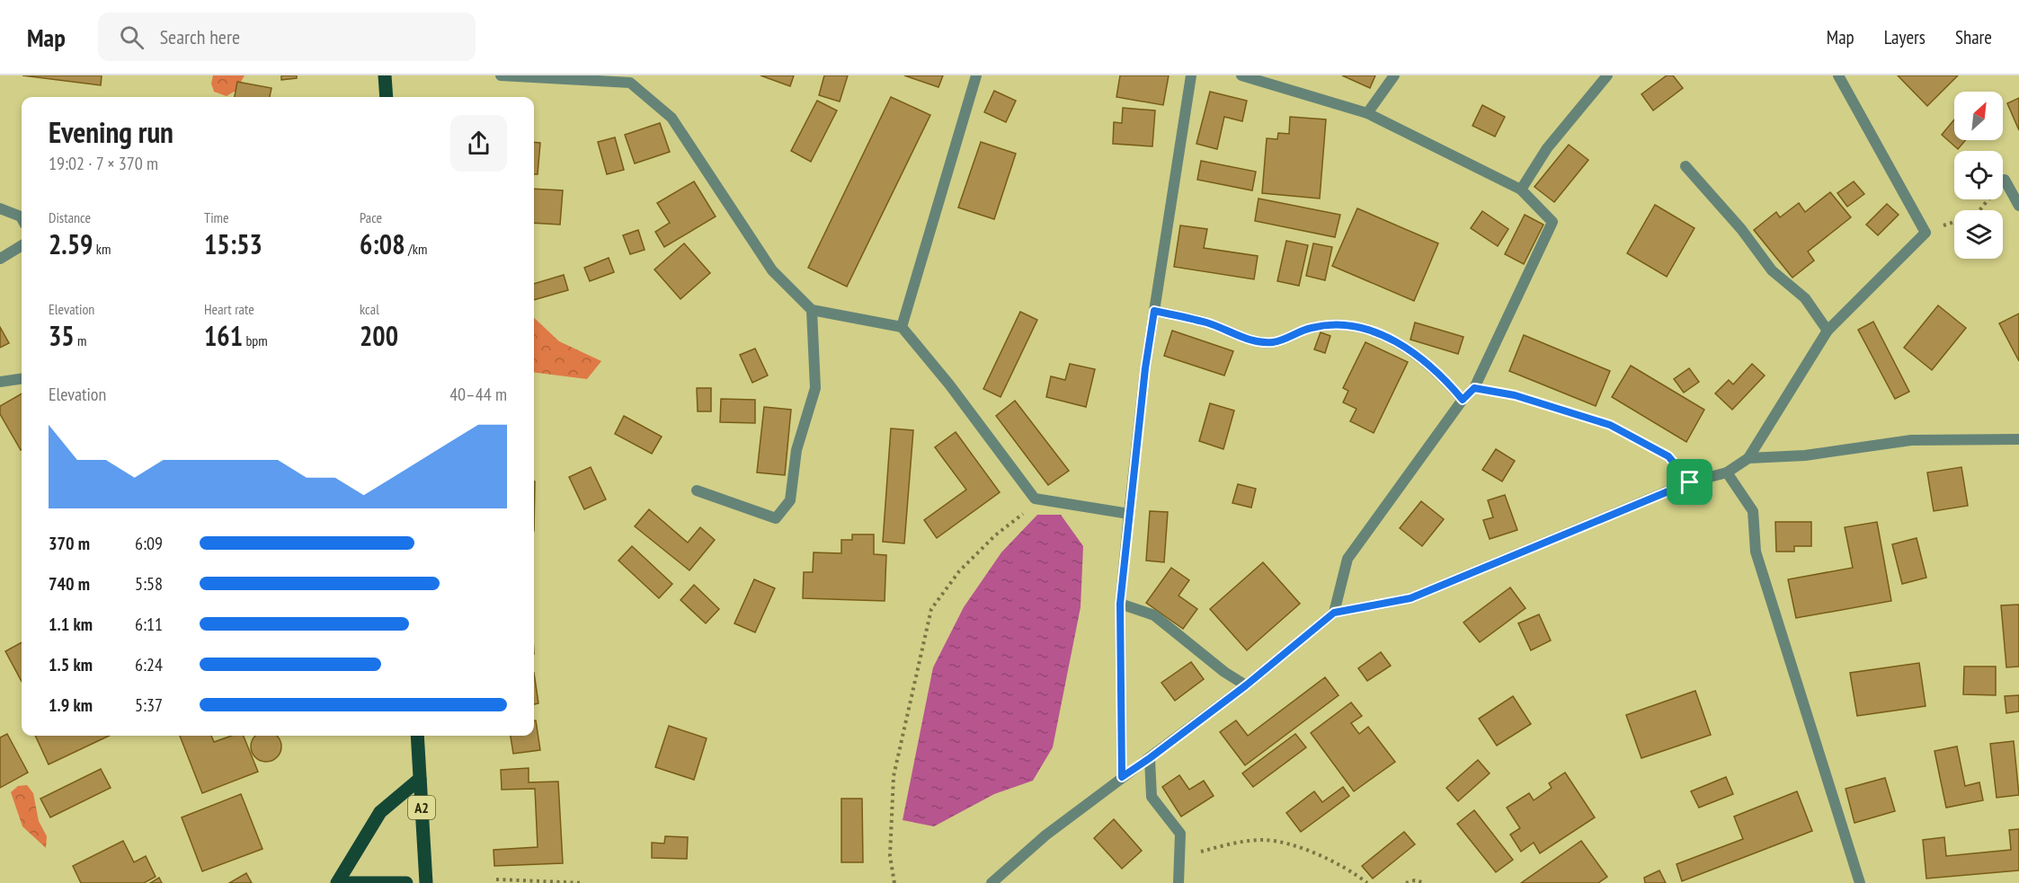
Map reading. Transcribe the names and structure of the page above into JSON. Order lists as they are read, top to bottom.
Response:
{
  "streets": {
    "main road": ["A2"]
  },
  "north": "top right",
  "page": {
    "header": "Map",
    "search": "Search here",
    "nav": ["Map", "Layers", "Share"],
    "heading": ["Evening run", "19:02 · 7 × 370 m"],
    "stats": [
      ["Distance", "2.59 km"],
      ["Time", "15:53"],
      ["Pace", "6:08 /km"],
      ["Elevation", "35 m"],
      ["Heart rate", "161 bpm"],
      ["kcal", "200"]
    ],
    "chart": ["Elevation", "40–44 m"],
    "list": [
      {
        "name": "370 m",
        "note": "6:09"
      },
      {
        "name": "740 m",
        "note": "5:58"
      },
      {
        "name": "1.1 km",
        "note": "6:11"
      },
      {
        "name": "1.5 km",
        "note": "6:24"
      },
      {
        "name": "1.9 km",
        "note": "5:37"
      }
    ]
  }
}
